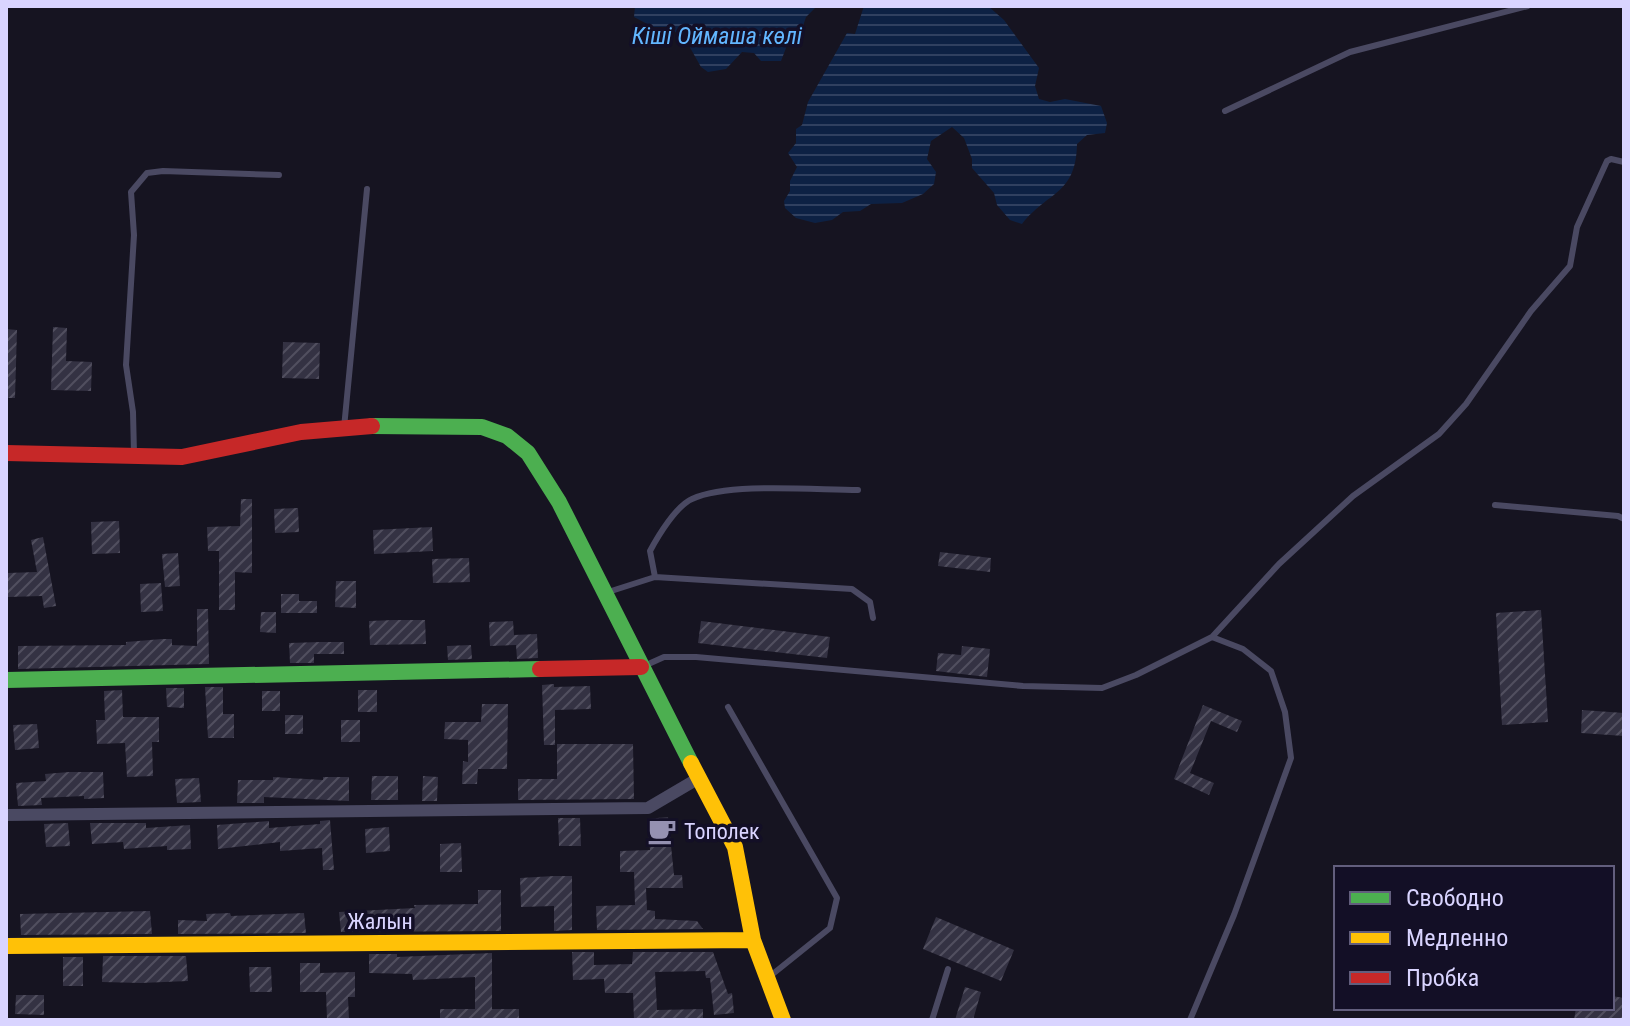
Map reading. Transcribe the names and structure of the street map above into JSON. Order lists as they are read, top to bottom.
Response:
{
  "streets": {
    "street": ["Жалын"]
  },
  "water": ["Кіші Оймаша көлi"],
  "places": {
    "cafe": ["Тополек"]
  },
  "legend": ["Свободно", "Медленно", "Пробка"]
}
